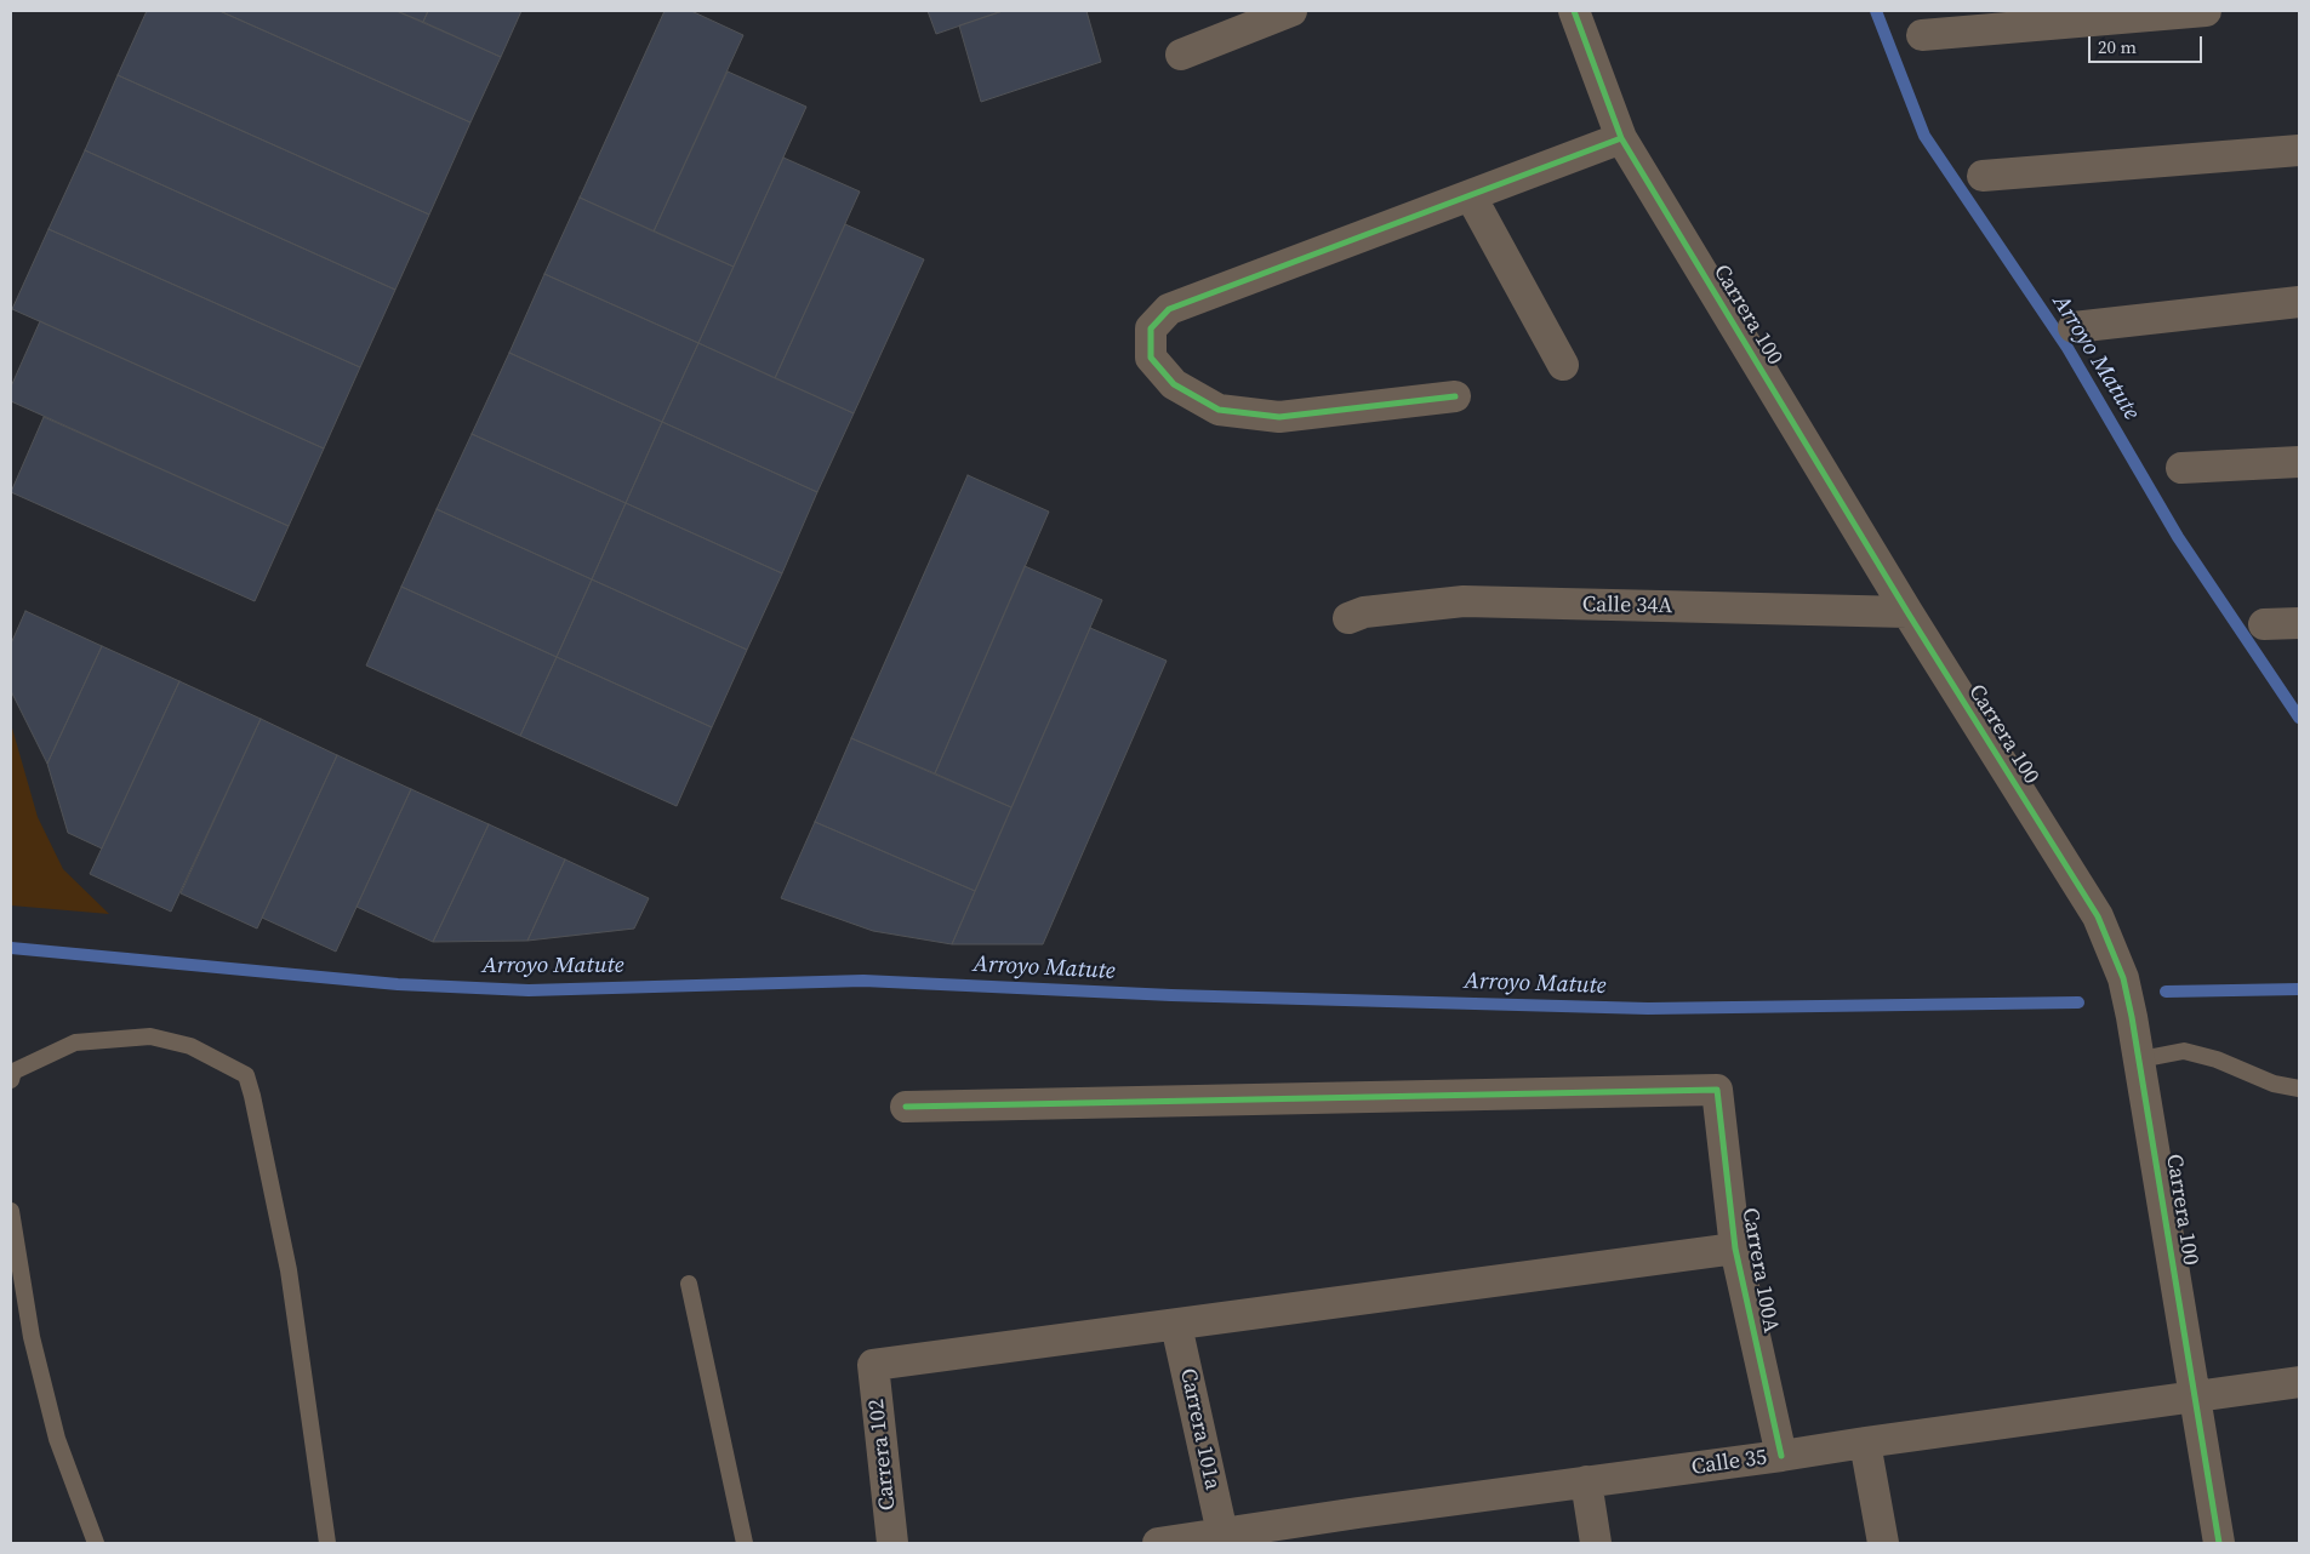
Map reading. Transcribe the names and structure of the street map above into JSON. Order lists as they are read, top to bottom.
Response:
{
  "streets": {
    "street": [
      "Carrera 100",
      "Calle 34A",
      "Carrera 100A",
      "Carrera 101a",
      "Carrera 102",
      "Calle 35"
    ]
  },
  "crossings": [
    ["Carrera 100", "Calle 34A"],
    ["Carrera 100", "Calle 35"],
    ["Carrera 100A", "Calle 35"],
    ["Carrera 101a", "Carrera 102"],
    ["Carrera 101a", "Calle 35"]
  ],
  "water": ["Arroyo Matute"],
  "scale_bar": "20 m"
}
